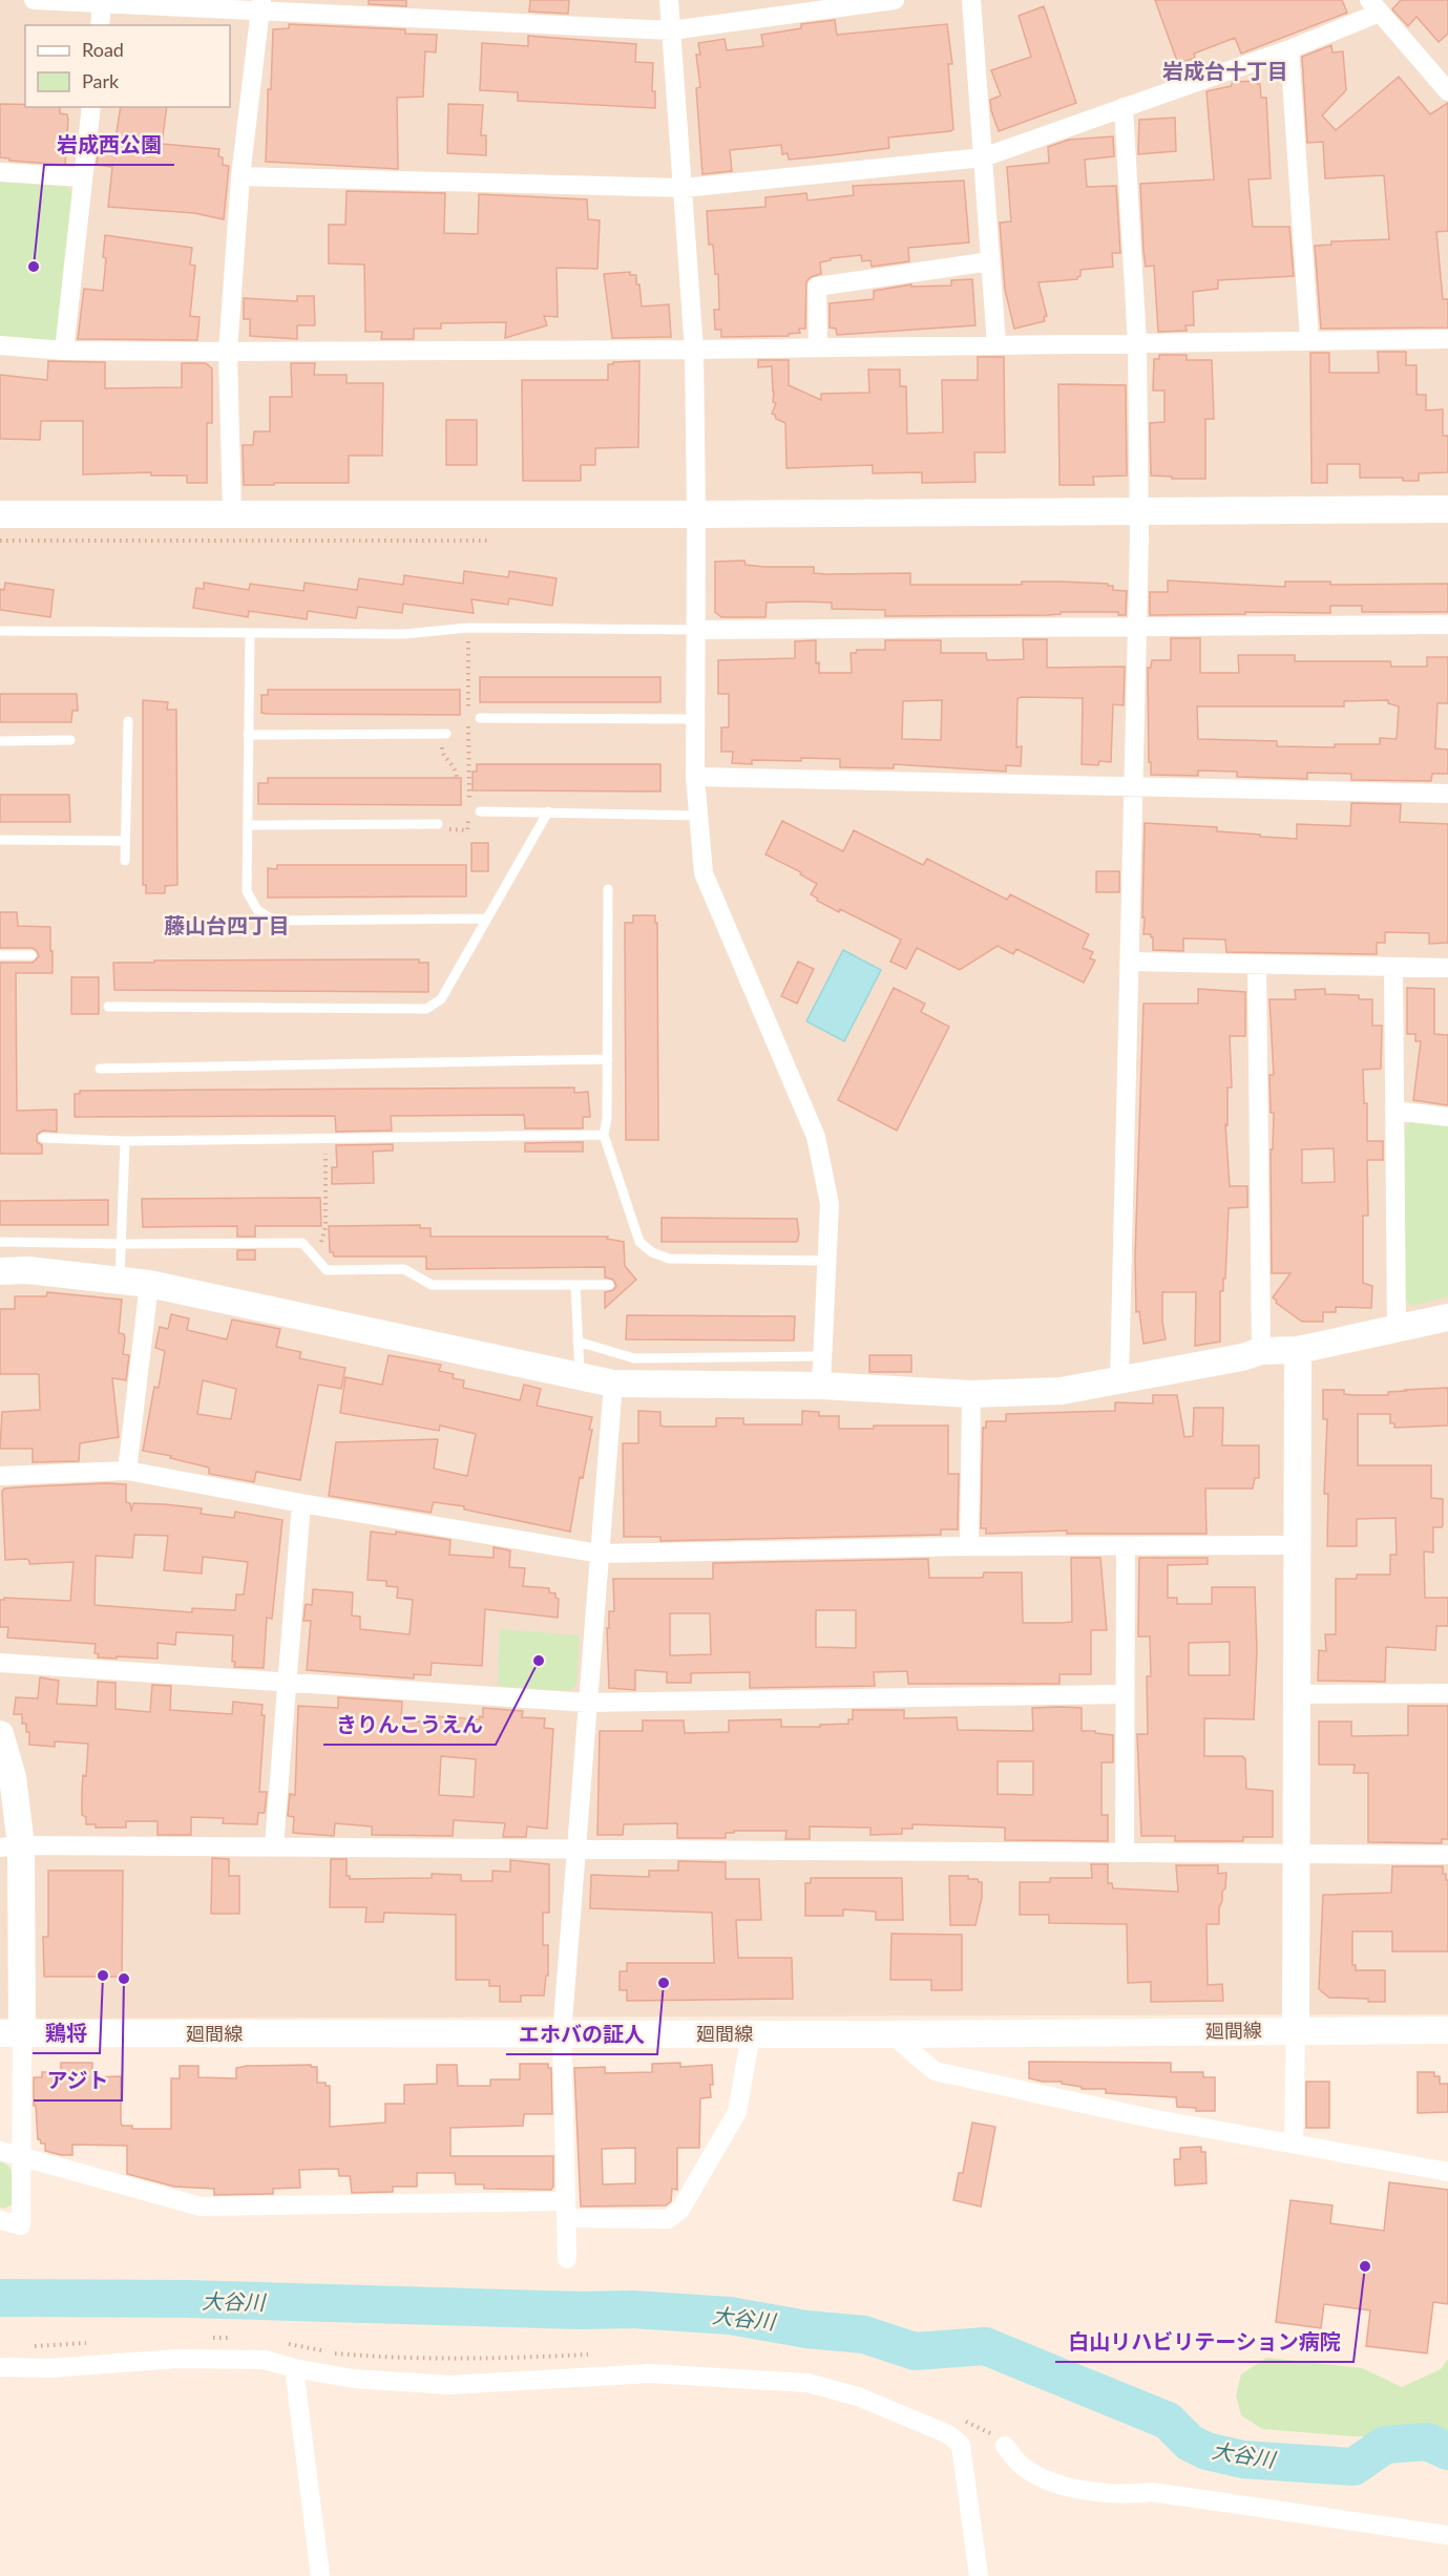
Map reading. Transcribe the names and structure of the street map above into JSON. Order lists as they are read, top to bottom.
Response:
{
  "streets": {
    "street": ["廻間線"]
  },
  "districts": ["岩成台十丁目", "藤山台四丁目"],
  "water": ["大谷川"],
  "places": [
    "岩成西公園",
    "きりんこうえん",
    "鶏将",
    "アジト",
    "エホバの証人",
    "白山リハビリテーション病院"
  ],
  "legend": ["Road", "Park"]
}
